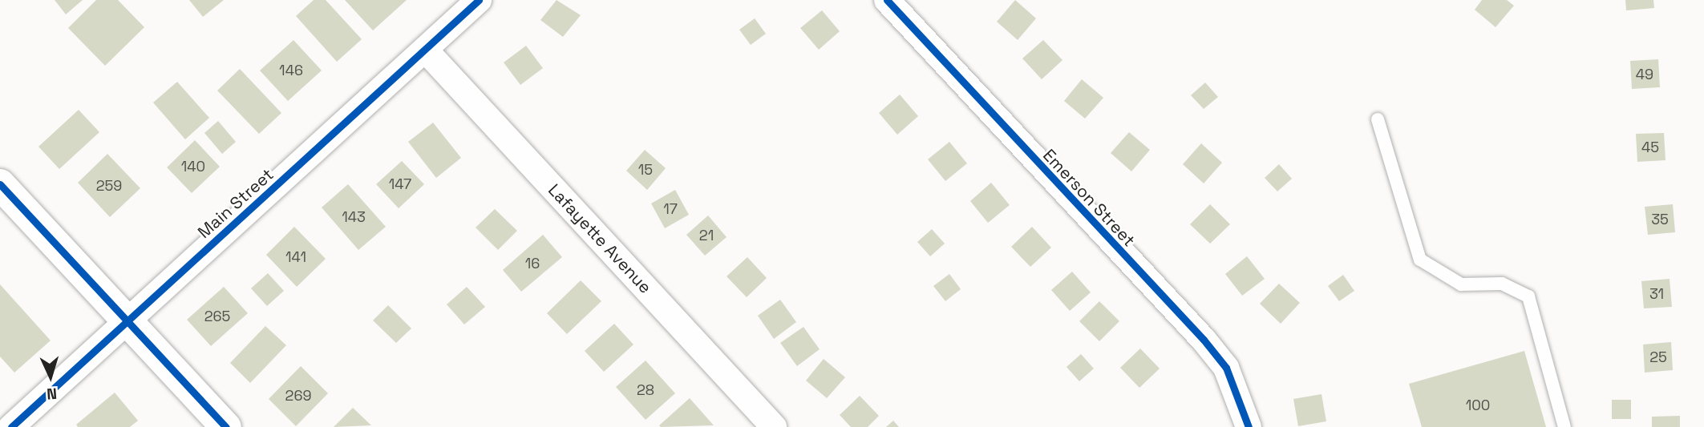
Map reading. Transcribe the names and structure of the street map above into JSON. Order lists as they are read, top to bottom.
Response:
{
  "streets": {
    "street": ["Emerson Street", "Main Street", "Lafayette Avenue"]
  },
  "crossings": [
    ["Main Street", "Lafayette Avenue"]
  ],
  "house_numbers": [
    "146",
    "49",
    "45",
    "140",
    "15",
    "147",
    "259",
    "17",
    "143",
    "35",
    "21",
    "141",
    "16",
    "31",
    "265",
    "25",
    "28",
    "269",
    "100"
  ],
  "north": "bottom"
}
